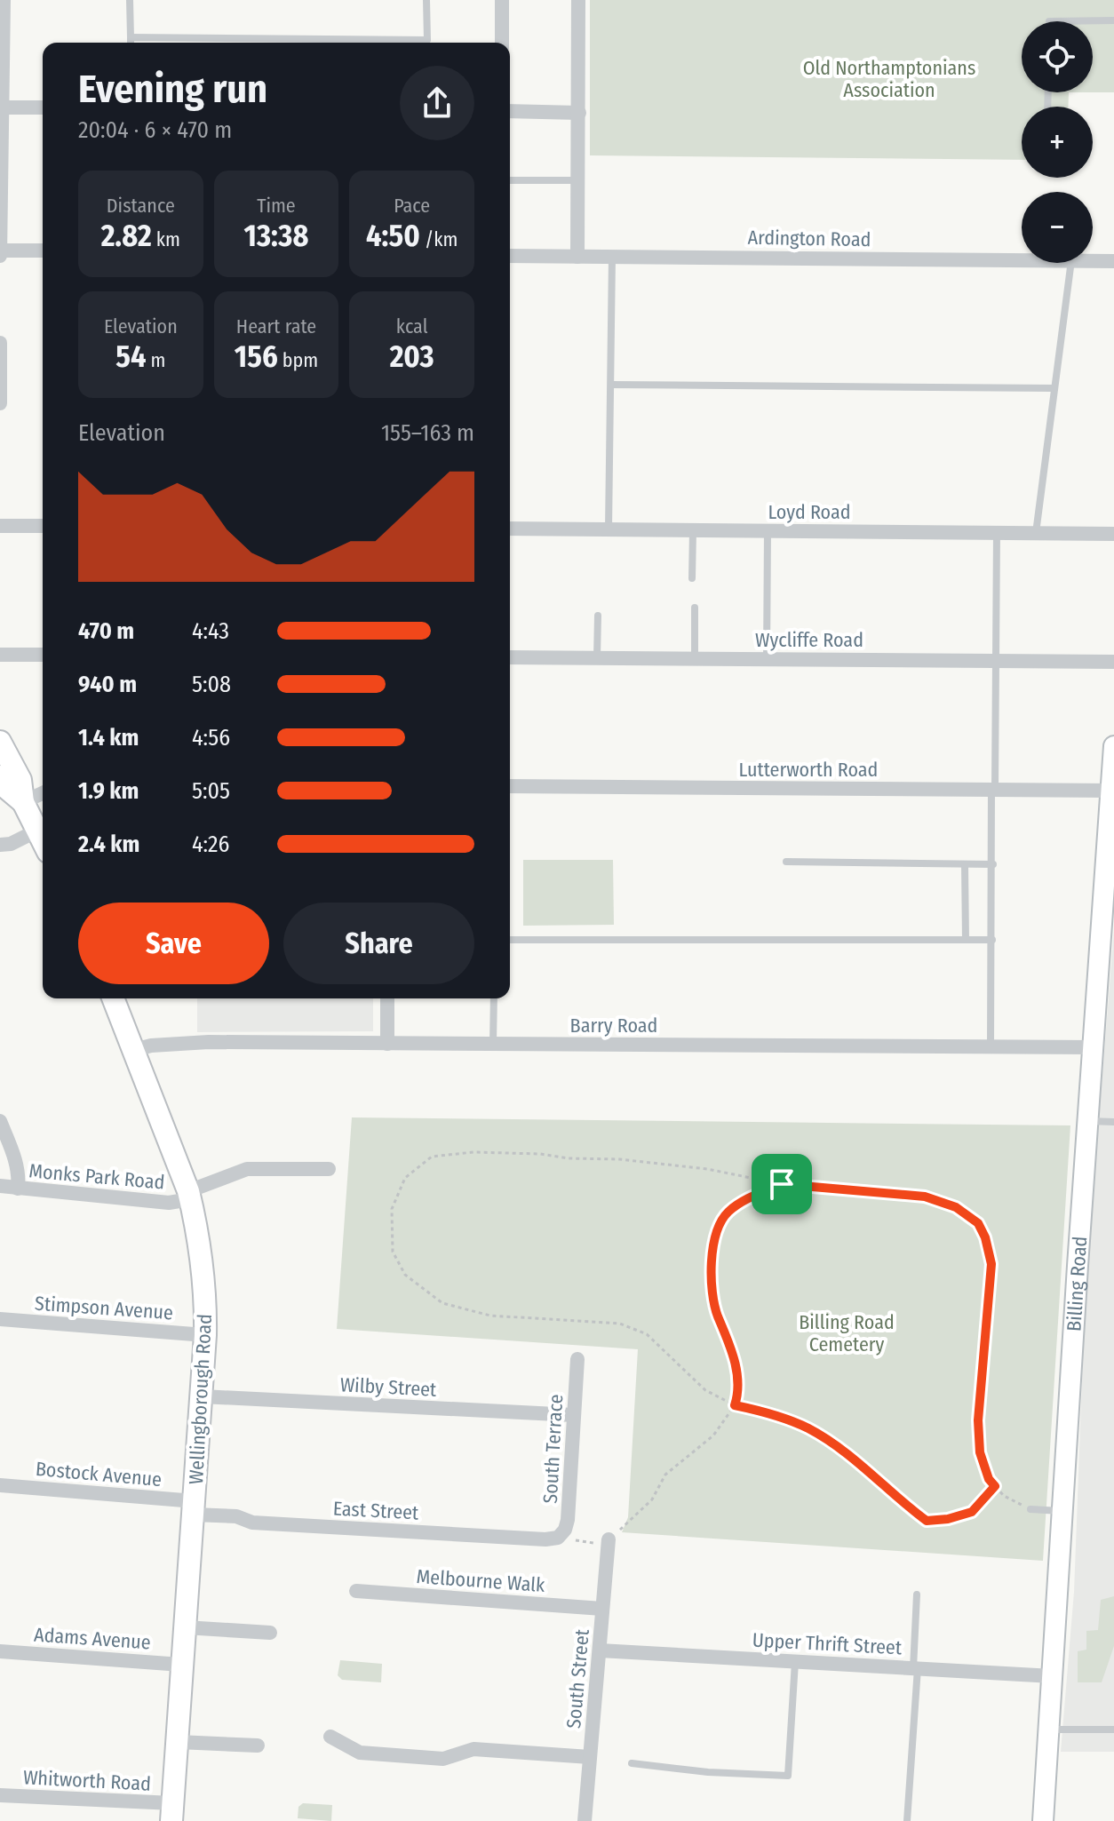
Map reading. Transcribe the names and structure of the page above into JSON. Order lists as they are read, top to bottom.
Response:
{
  "streets": {
    "main road": ["Wellingborough Road"],
    "street": [
      "Ardington Road",
      "Loyd Road",
      "Wycliffe Road",
      "Lutterworth Road",
      "Barry Road",
      "Monks Park Road",
      "Billing Road",
      "Stimpson Avenue",
      "Wilby Street",
      "South Terrace",
      "Bostock Avenue",
      "East Street",
      "Melbourne Walk",
      "Adams Avenue",
      "Upper Thrift Street",
      "South Street",
      "Whitworth Road"
    ]
  },
  "crossings": [
    ["Lutterworth Road", "Billing Road"],
    ["Barry Road", "Billing Road"],
    ["Barry Road", "Wellingborough Road"],
    ["Monks Park Road", "Wellingborough Road"],
    ["Billing Road", "Upper Thrift Street"],
    ["Stimpson Avenue", "Wellingborough Road"],
    ["Wilby Street", "Wellingborough Road"],
    ["Wilby Street", "South Terrace"],
    ["Wellingborough Road", "Bostock Avenue"],
    ["Wellingborough Road", "East Street"],
    ["Wellingborough Road", "Adams Avenue"],
    ["Wellingborough Road", "Whitworth Road"],
    ["South Terrace", "East Street"],
    ["Bostock Avenue", "East Street"],
    ["Melbourne Walk", "South Street"],
    ["Upper Thrift Street", "South Street"]
  ],
  "parks": ["Old Northamptonians Association", "Billing Road Cemetery"],
  "page": {
    "map_buttons": ["+", "−"],
    "heading": ["Evening run", "20:04 · 6 × 470 m"],
    "stats": [
      ["Distance", "2.82 km"],
      ["Time", "13:38"],
      ["Pace", "4:50 /km"],
      ["Elevation", "54 m"],
      ["Heart rate", "156 bpm"],
      ["kcal", "203"]
    ],
    "chart": ["Elevation", "155–163 m"],
    "list": [
      {
        "name": "470 m",
        "note": "4:43"
      },
      {
        "name": "940 m",
        "note": "5:08"
      },
      {
        "name": "1.4 km",
        "note": "4:56"
      },
      {
        "name": "1.9 km",
        "note": "5:05"
      },
      {
        "name": "2.4 km",
        "note": "4:26"
      }
    ],
    "buttons": ["Save", "Share"]
  }
}
